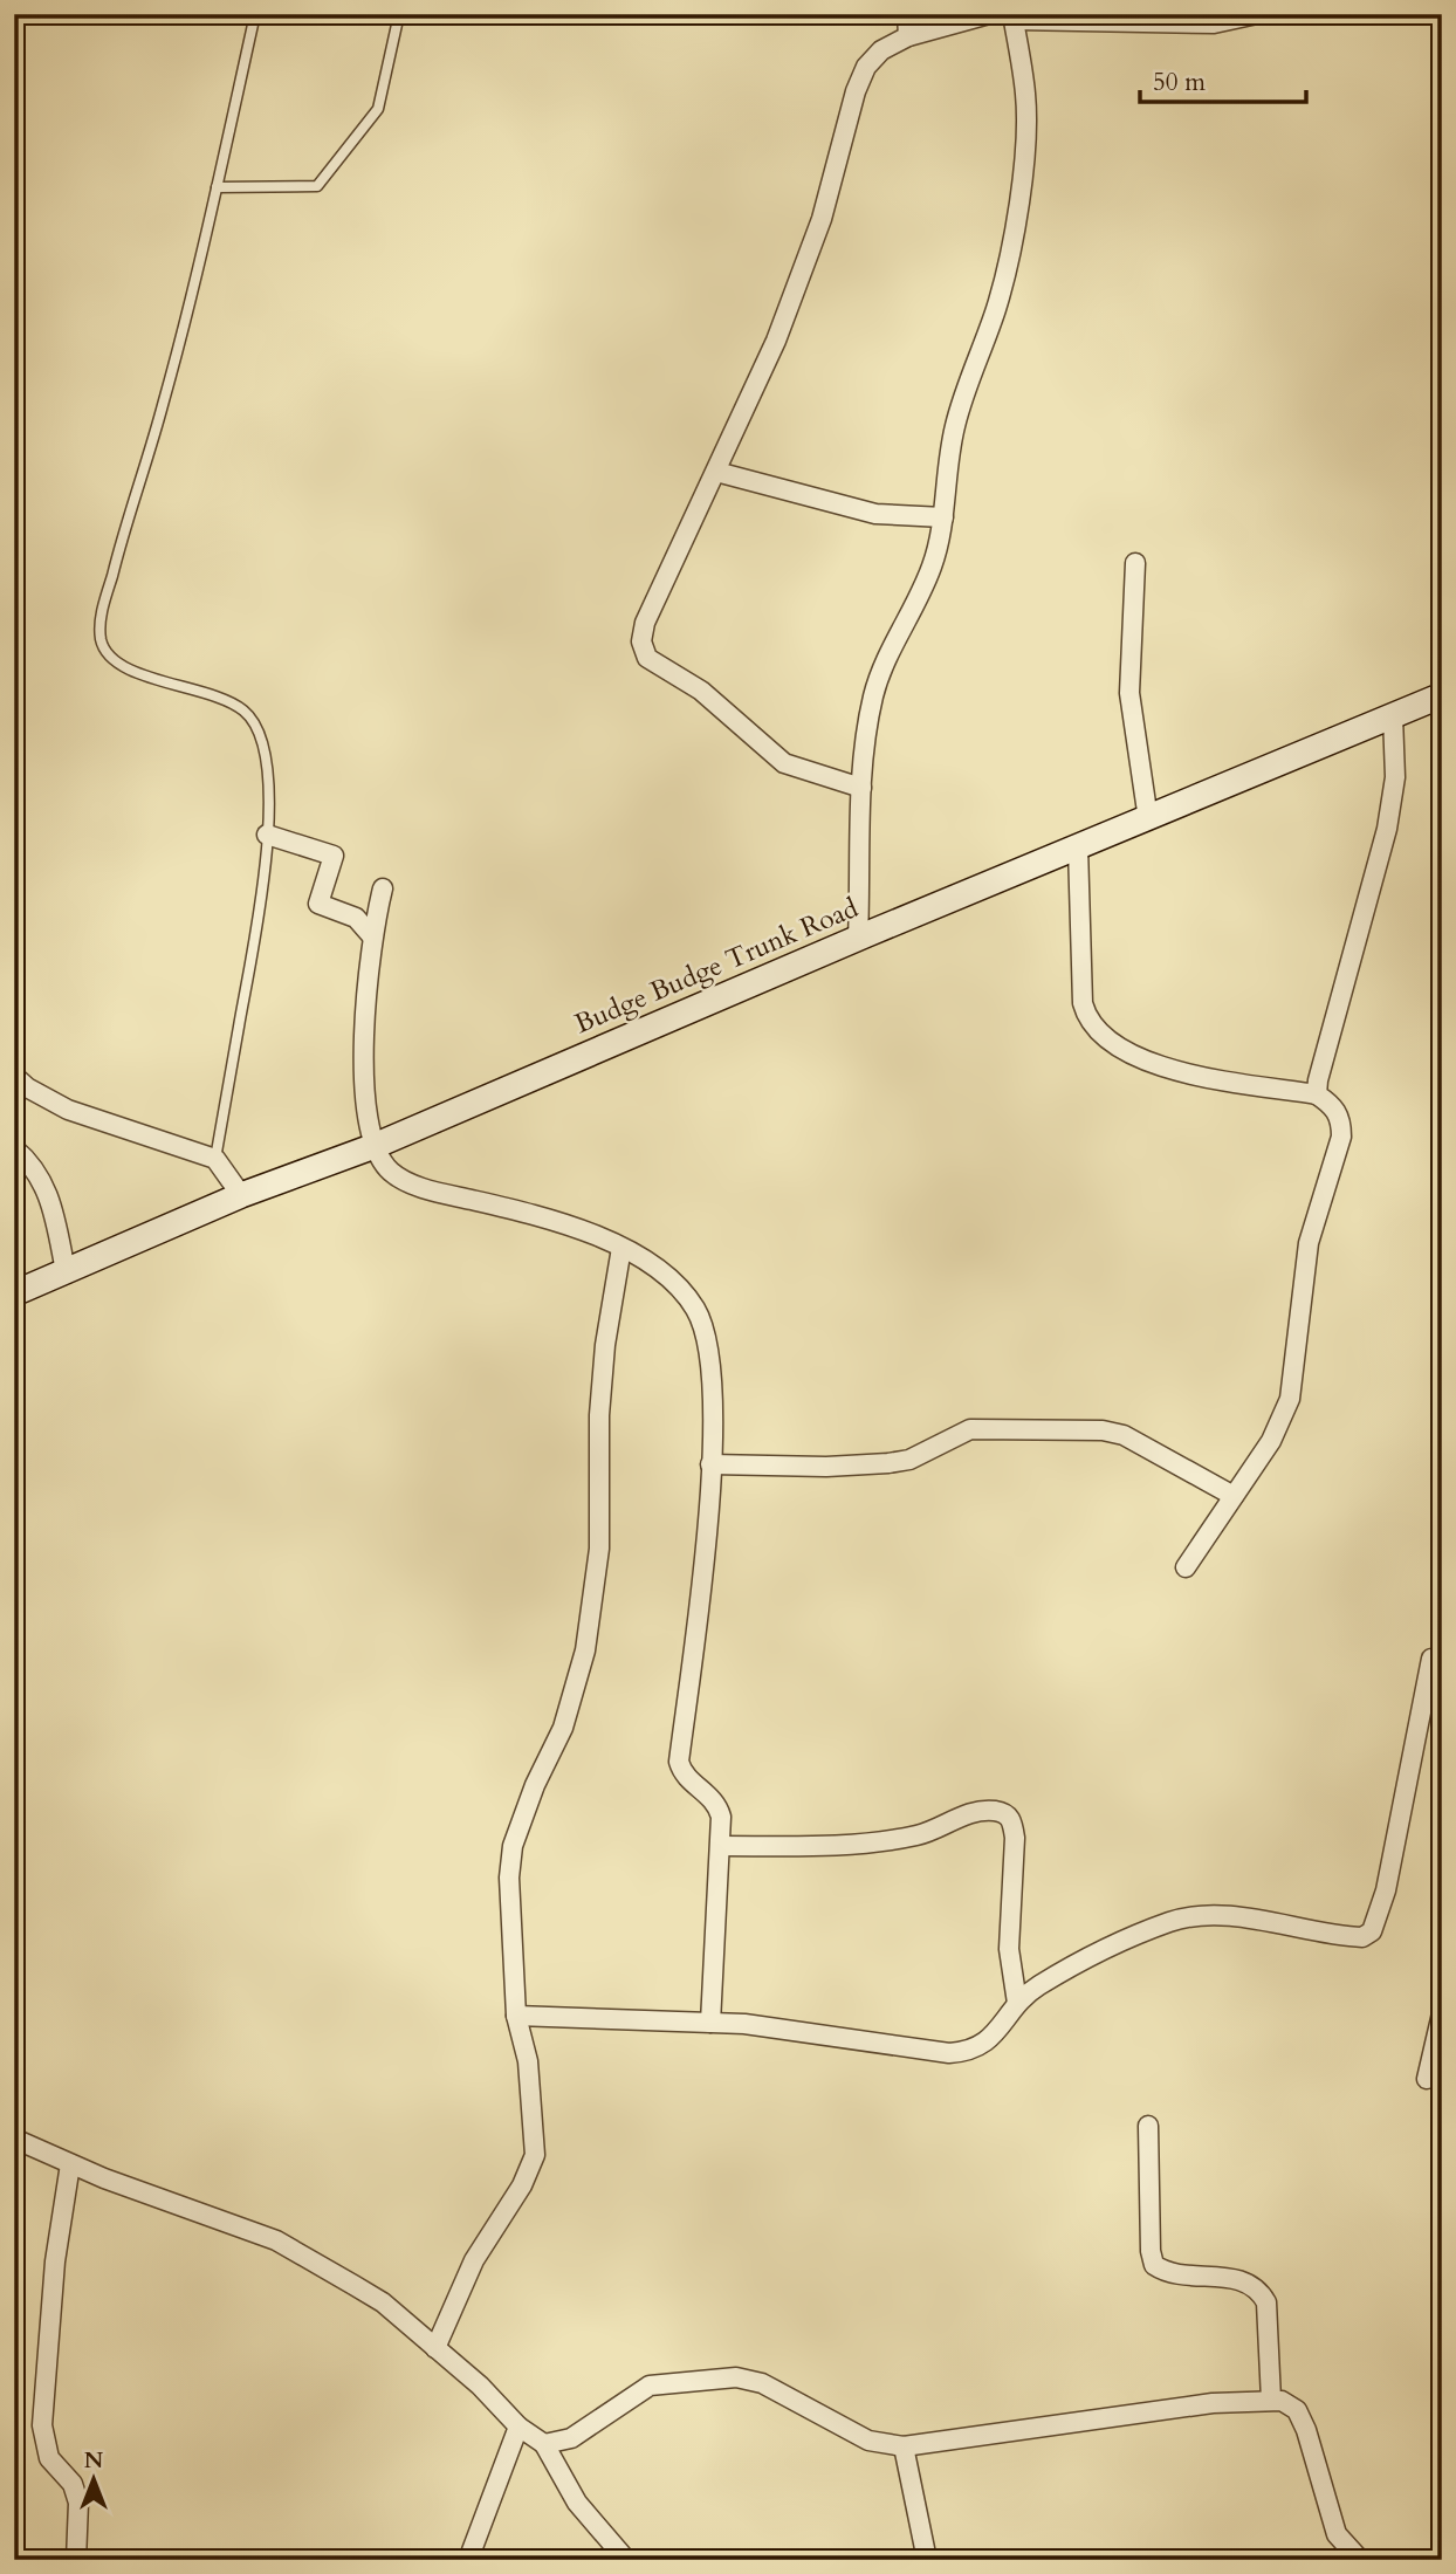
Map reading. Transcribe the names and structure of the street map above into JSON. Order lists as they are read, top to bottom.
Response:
{
  "streets": {
    "main road": ["Budge Budge Trunk Road"]
  },
  "scale_bar": "50 m",
  "north": "top"
}
